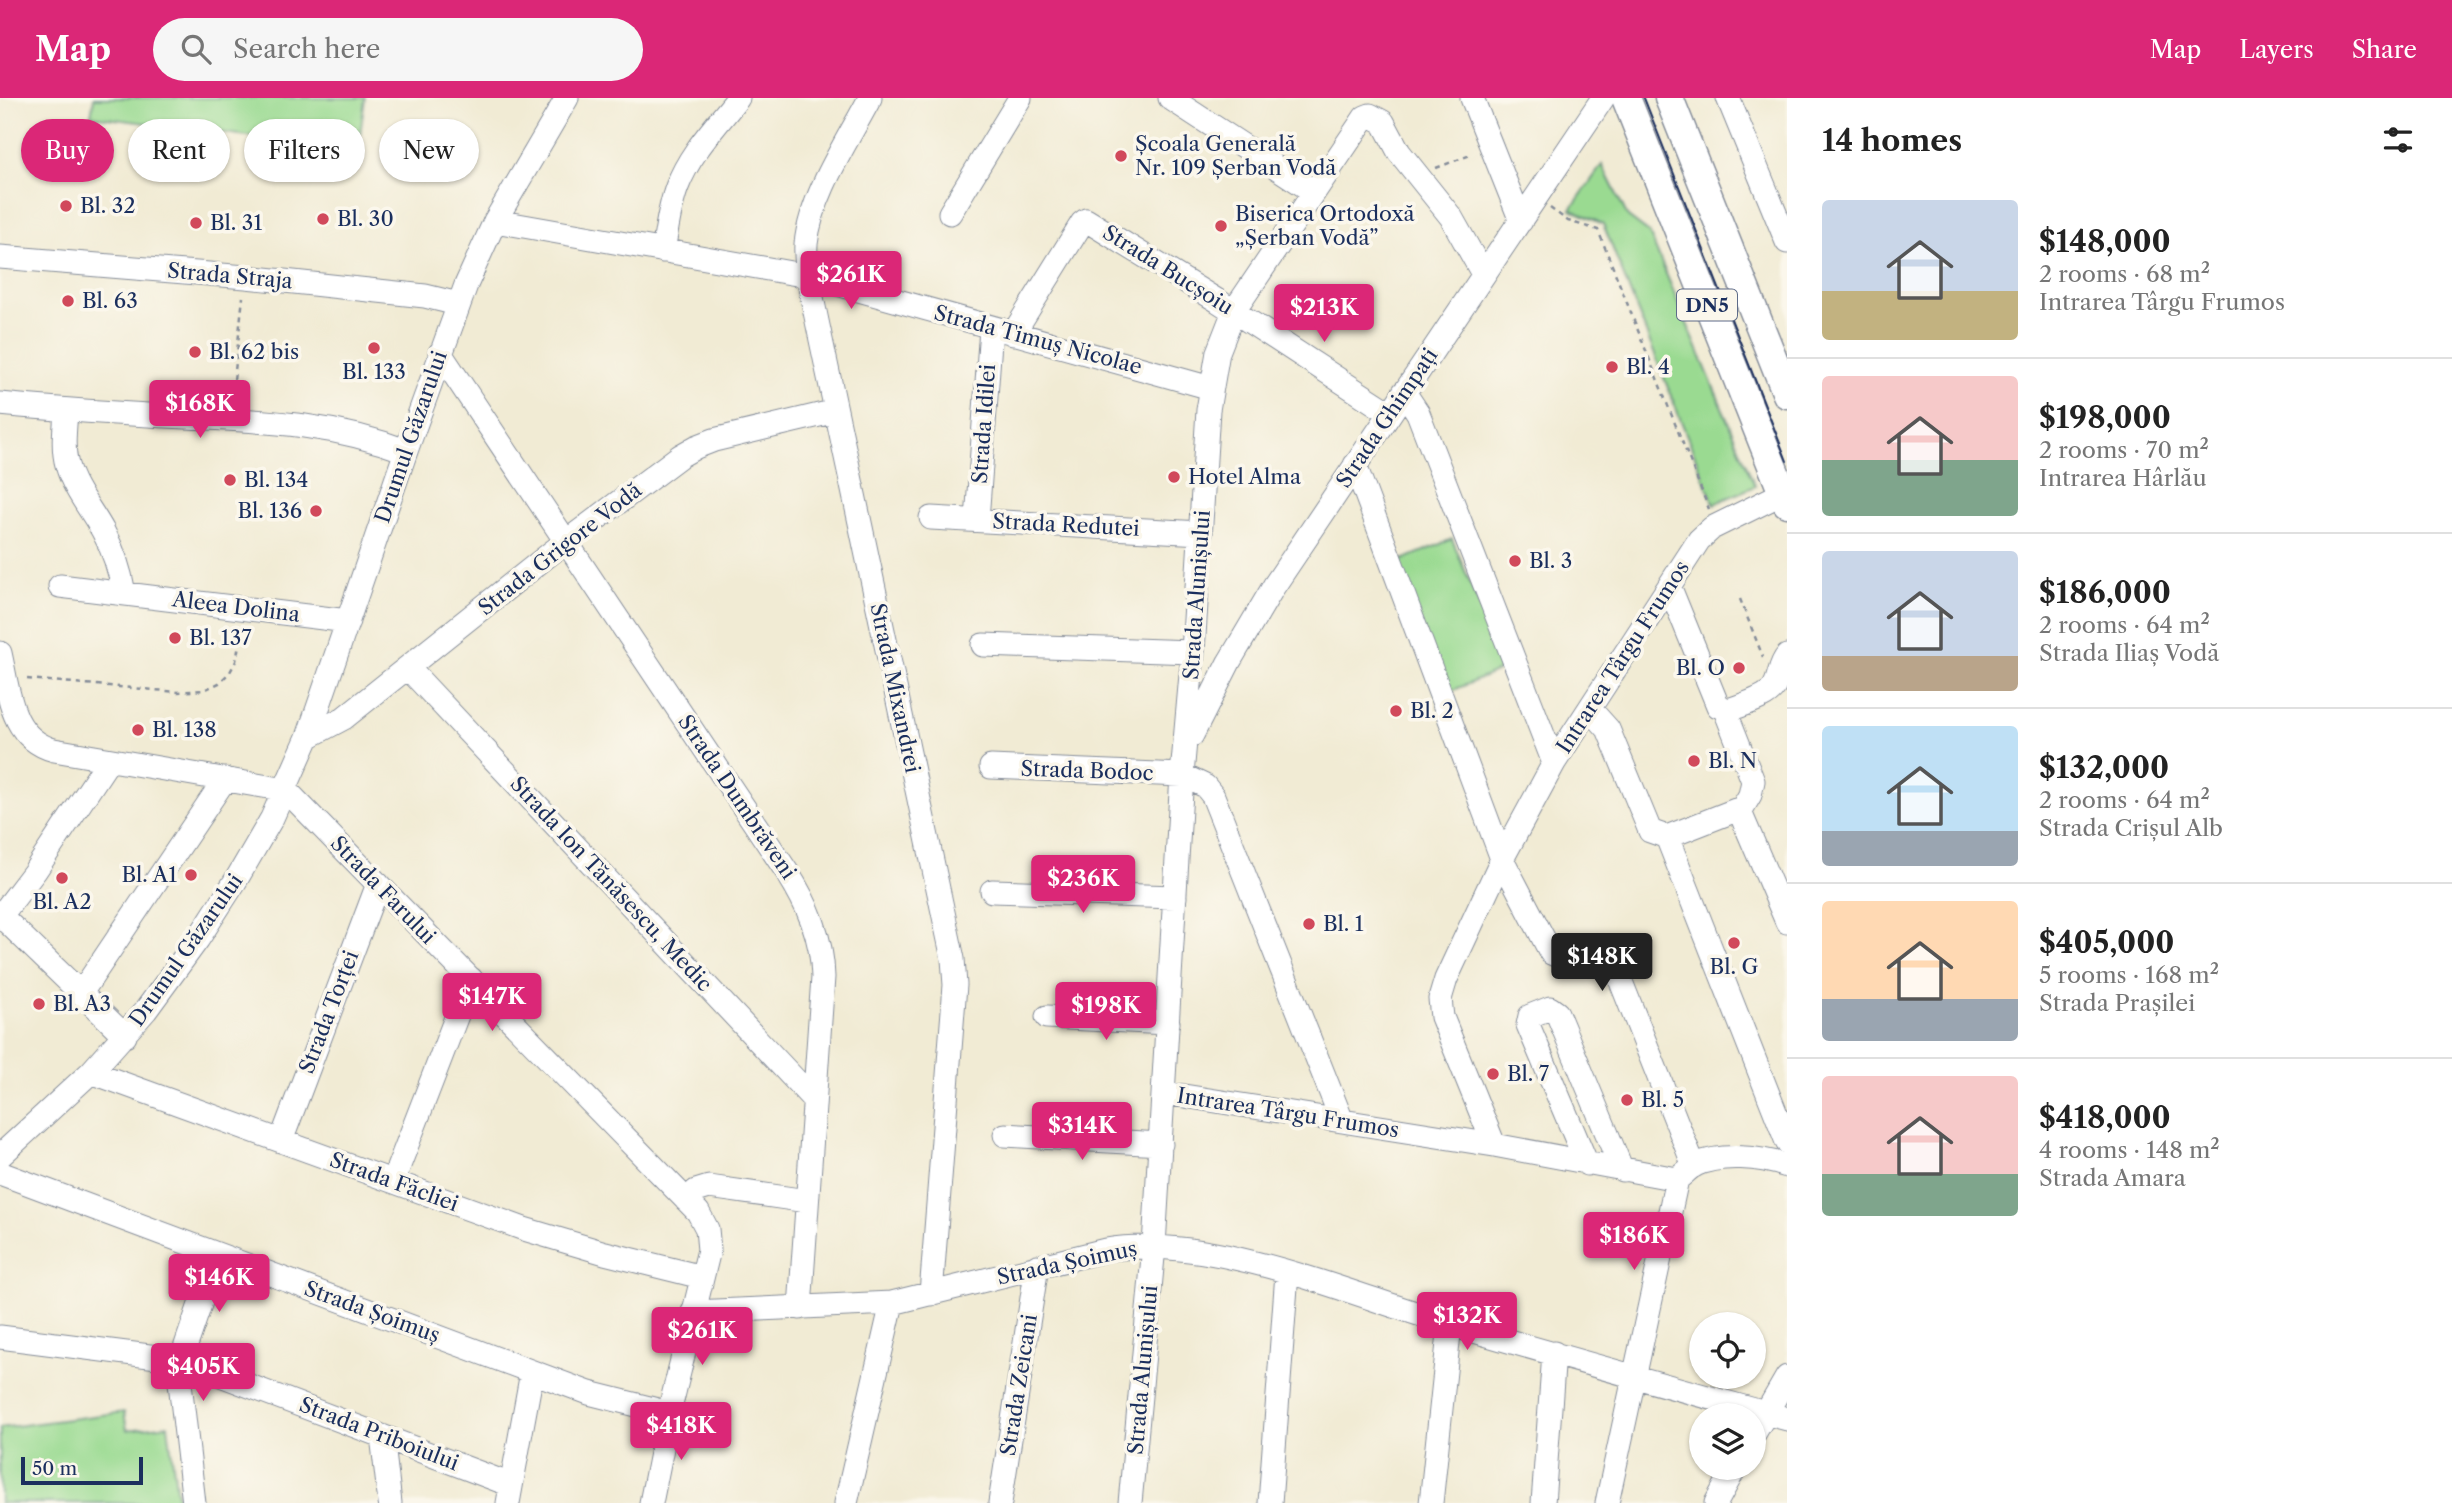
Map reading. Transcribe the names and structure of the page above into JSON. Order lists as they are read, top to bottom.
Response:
{
  "streets": {
    "main road": ["DN5"],
    "street": [
      "Strada Bucșoiu",
      "Strada Straja",
      "Strada Timuș Nicolae",
      "Strada Ghimpați",
      "Strada Idilei",
      "Drumul Găzarului",
      "Strada Redutei",
      "Strada Grigore Vodă",
      "Strada Alunișului",
      "Aleea Dolina",
      "Intrarea Târgu Frumos",
      "Strada Mixandrei",
      "Strada Bodoc",
      "Strada Dumbrăveni",
      "Strada Ion Tănăsescu, Medic",
      "Strada Farului",
      "Strada Torței",
      "Strada Făcliei",
      "Strada Șoimuș",
      "Strada Zeicani",
      "Strada Priboiului"
    ]
  },
  "crossings": [
    ["Strada Bucșoiu", "Strada Ghimpați"],
    ["Strada Bucșoiu", "Strada Idilei"],
    ["Strada Bucșoiu", "Strada Alunișului"],
    ["Strada Straja", "Drumul Găzarului"],
    ["DN5", "Intrarea Târgu Frumos"],
    ["Strada Timuș Nicolae", "Strada Idilei"],
    ["Strada Timuș Nicolae", "Drumul Găzarului"],
    ["Strada Timuș Nicolae", "Strada Alunișului"],
    ["Strada Timuș Nicolae", "Strada Mixandrei"],
    ["Strada Ghimpați", "Strada Alunișului"],
    ["Strada Idilei", "Strada Redutei"],
    ["Drumul Găzarului", "Strada Grigore Vodă"],
    ["Drumul Găzarului", "Aleea Dolina"],
    ["Drumul Găzarului", "Strada Dumbrăveni"],
    ["Drumul Găzarului", "Strada Farului"],
    ["Drumul Găzarului", "Strada Făcliei"],
    ["Strada Redutei", "Strada Alunișului"],
    ["Strada Grigore Vodă", "Strada Mixandrei"],
    ["Strada Grigore Vodă", "Strada Dumbrăveni"],
    ["Strada Grigore Vodă", "Strada Ion Tănăsescu, Medic"],
    ["Strada Alunișului", "Intrarea Târgu Frumos"],
    ["Strada Alunișului", "Strada Bodoc"],
    ["Strada Alunișului", "Strada Șoimuș"],
    ["Strada Mixandrei", "Strada Șoimuș"],
    ["Strada Dumbrăveni", "Strada Ion Tănăsescu, Medic"],
    ["Strada Dumbrăveni", "Strada Șoimuș"],
    ["Strada Farului", "Strada Torței"],
    ["Strada Farului", "Strada Făcliei"],
    ["Strada Farului", "Strada Șoimuș"],
    ["Strada Torței", "Strada Făcliei"],
    ["Strada Șoimuș", "Strada Zeicani"]
  ],
  "places": [
    "Școala Generală Nr. 109 Șerban Vodă",
    "Bl. 32",
    "Bl. 30",
    "Bl. 31",
    "Biserica Ortodoxă „Șerban Vodă”",
    "Bl. 63",
    "Bl. 133",
    "Bl. 62 bis",
    "Bl. 4",
    "Hotel Alma",
    "Bl. 134",
    "Bl. 136",
    "Bl. 3",
    "Bl. 137",
    "Bl. O",
    "Bl. 2",
    "Bl. 138",
    "Bl. N",
    "Bl. A1",
    "Bl. A2",
    "Bl. 1",
    "Bl. G",
    "Bl. A3",
    "Bl. 7",
    "Bl. 5"
  ],
  "scale_bar": "50 m",
  "page": {
    "header": "Map",
    "search": "Search here",
    "nav": ["Map", "Layers", "Share"],
    "heading": "14 homes",
    "chip": [
      "Buy",
      "Rent",
      "Filters",
      "New"
    ],
    "list": [
      {
        "name": "$148,000",
        "note": "2 rooms · 68 m² · Intrarea Târgu Frumos"
      },
      {
        "name": "$198,000",
        "note": "2 rooms · 70 m² · Intrarea Hârlău"
      },
      {
        "name": "$186,000",
        "note": "2 rooms · 64 m² · Strada Iliaș Vodă"
      },
      {
        "name": "$132,000",
        "note": "2 rooms · 64 m² · Strada Crișul Alb"
      },
      {
        "name": "$405,000",
        "note": "5 rooms · 168 m² · Strada Prașilei"
      },
      {
        "name": "$418,000",
        "note": "4 rooms · 148 m² · Strada Amara"
      }
    ],
    "price": [
      "$261K",
      "$213K",
      "$168K",
      "$236K",
      "$148K",
      "$147K",
      "$198K",
      "$314K",
      "$186K",
      "$146K",
      "$132K",
      "$261K",
      "$405K",
      "$418K"
    ],
    "scale": "50 m"
  }
}
